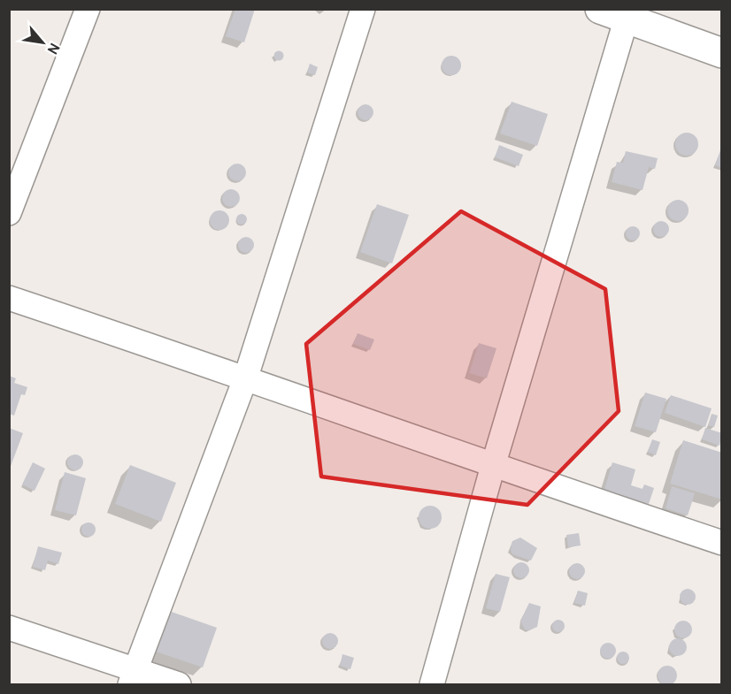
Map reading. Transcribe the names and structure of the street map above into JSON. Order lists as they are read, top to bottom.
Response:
{
  "north": "bottom right"
}
